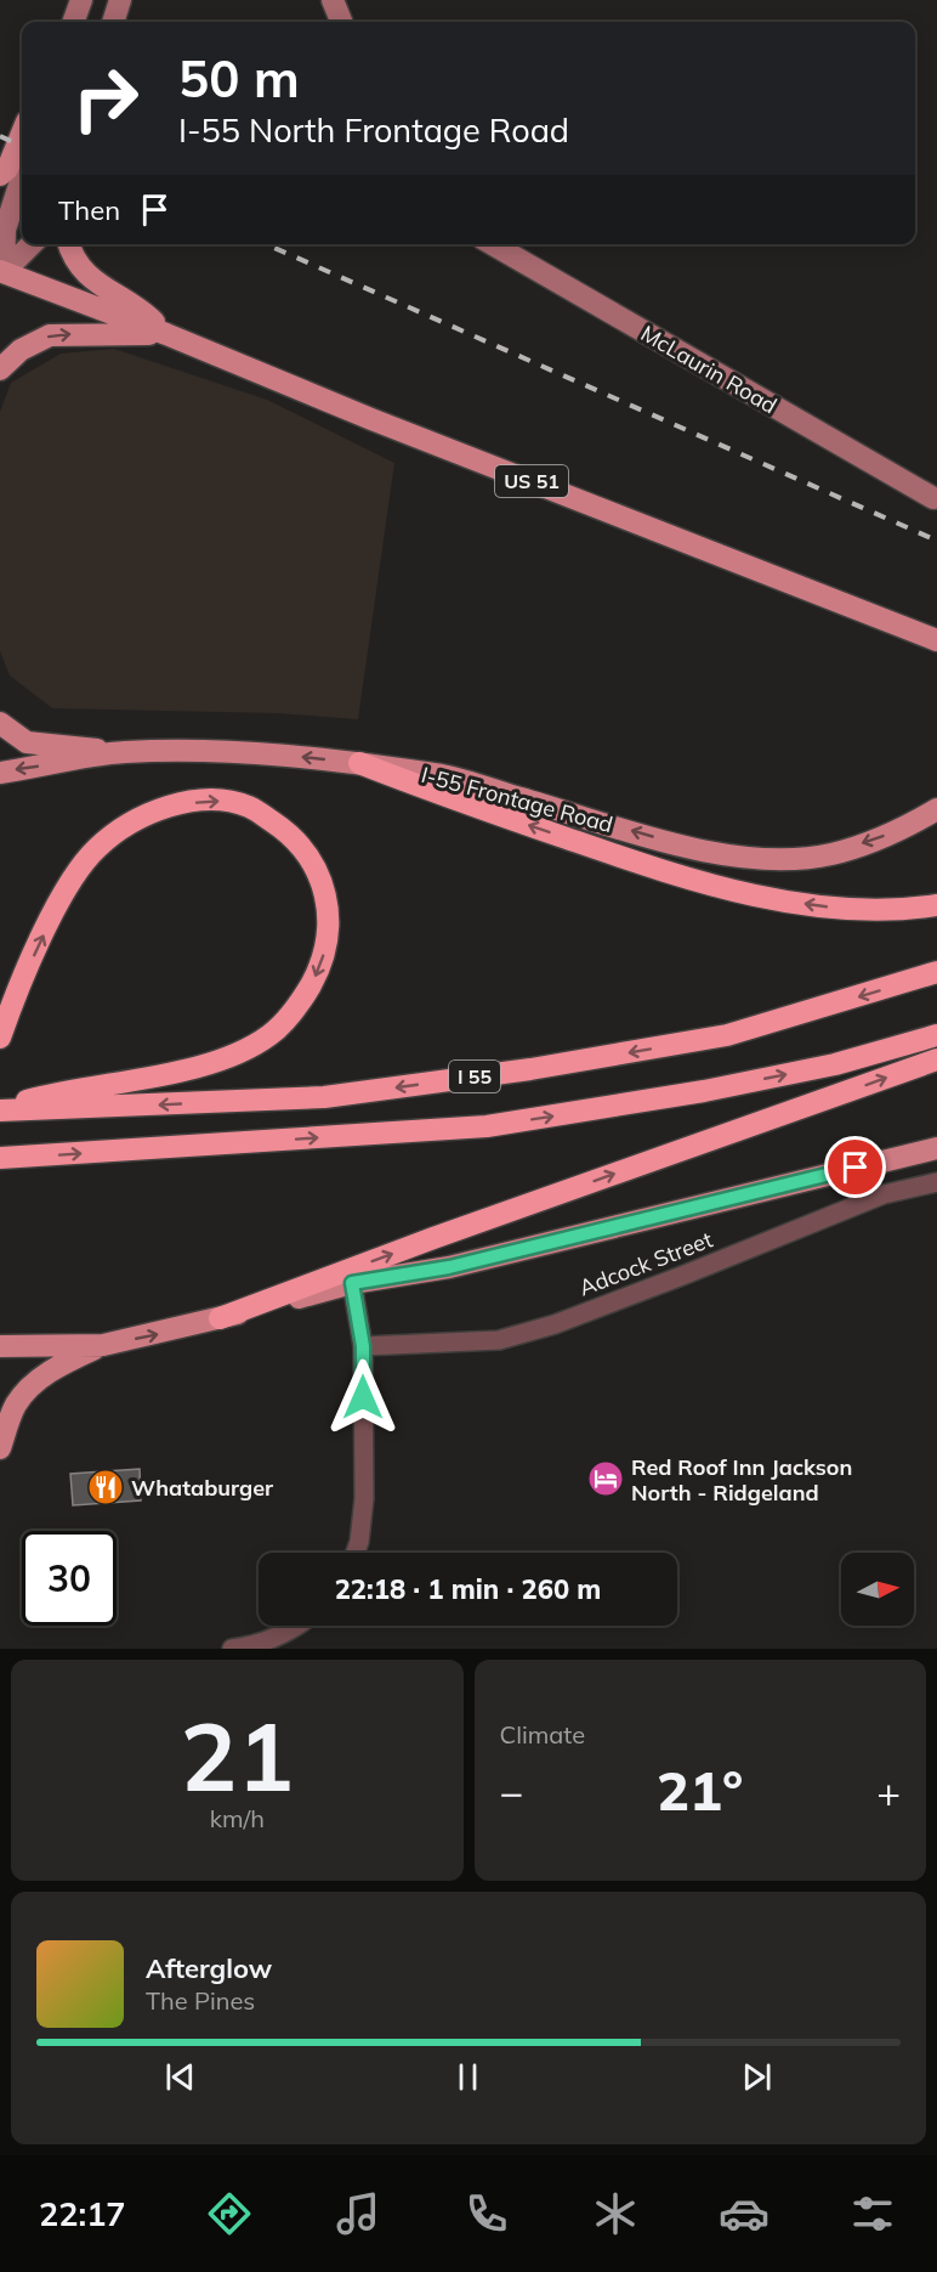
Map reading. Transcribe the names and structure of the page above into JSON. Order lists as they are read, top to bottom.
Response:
{
  "streets": {
    "highway": ["I 55"],
    "main road": ["US 51", "I-55 Frontage Road"],
    "street": ["McLaurin Road", "Adcock Street"]
  },
  "one_way": ["I-55 Frontage Road"],
  "places": {
    "hotel": ["Red Roof Inn Jackson North - Ridgeland"],
    "restaurant": ["Whataburger"]
  },
  "north": "right",
  "page": {
    "turn": ["50 m", "I-55 North Frontage Road"],
    "then": "Then",
    "limit": "30",
    "trip": "22:18 · 1 min · 260 m",
    "tile": [
      ["21", "km/h"],
      "Climate"
    ],
    "heat": ["−", "21°", "+"],
    "song": ["Afterglow", "The Pines"],
    "tabs": "22:17"
  }
}
